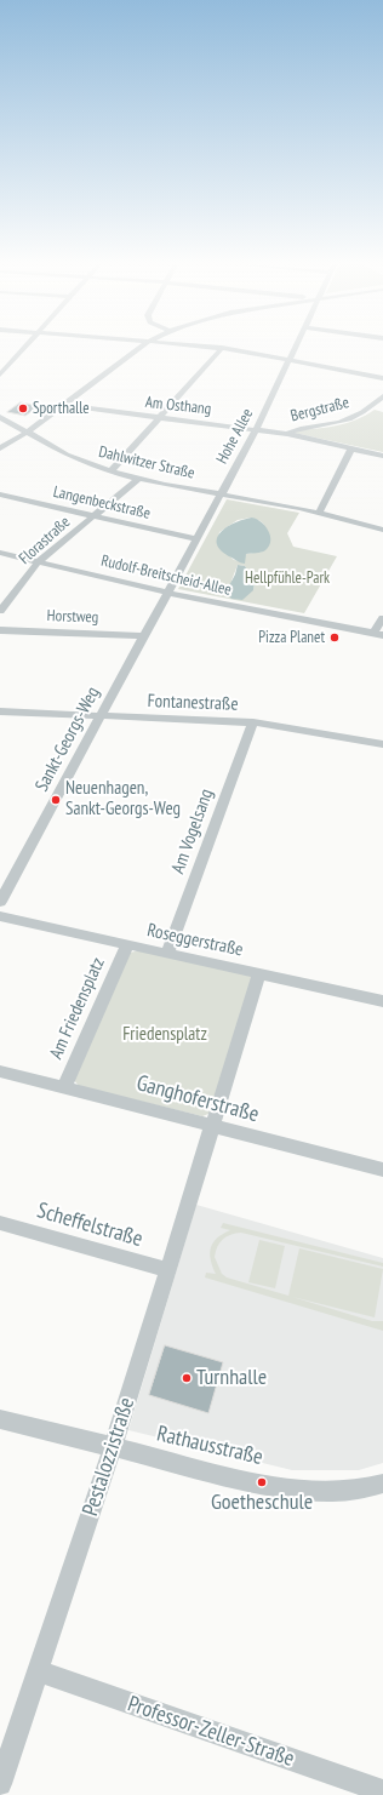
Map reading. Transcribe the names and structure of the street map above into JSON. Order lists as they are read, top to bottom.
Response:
{
  "streets": {
    "street": [
      "Am Osthang",
      "Bergstraße",
      "Hohe Allee",
      "Dahlwitzer Straße",
      "Langenbeckstraße",
      "Florastraße",
      "Rudolf-Breitscheid-Allee",
      "Horstweg",
      "Fontanestraße",
      "Sankt-Georgs-Weg",
      "Am Vogelsang",
      "Roseggerstraße",
      "Am Friedensplatz",
      "Ganghoferstraße",
      "Scheffelstraße",
      "Rathausstraße",
      "Pestalozzistraße",
      "Professor-Zeller-Straße"
    ]
  },
  "crossings": [
    ["Am Osthang", "Bergstraße"],
    ["Am Osthang", "Hohe Allee"],
    ["Hohe Allee", "Dahlwitzer Straße"],
    ["Hohe Allee", "Langenbeckstraße"],
    ["Hohe Allee", "Rudolf-Breitscheid-Allee"],
    ["Hohe Allee", "Sankt-Georgs-Weg"],
    ["Dahlwitzer Straße", "Florastraße"],
    ["Langenbeckstraße", "Florastraße"],
    ["Florastraße", "Rudolf-Breitscheid-Allee"],
    ["Rudolf-Breitscheid-Allee", "Sankt-Georgs-Weg"],
    ["Horstweg", "Sankt-Georgs-Weg"],
    ["Fontanestraße", "Sankt-Georgs-Weg"],
    ["Fontanestraße", "Am Vogelsang"],
    ["Am Vogelsang", "Roseggerstraße"],
    ["Roseggerstraße", "Am Friedensplatz"],
    ["Am Friedensplatz", "Ganghoferstraße"],
    ["Ganghoferstraße", "Pestalozzistraße"],
    ["Scheffelstraße", "Pestalozzistraße"],
    ["Rathausstraße", "Pestalozzistraße"],
    ["Pestalozzistraße", "Professor-Zeller-Straße"]
  ],
  "parks": ["Hellpfühle-Park", "Friedensplatz"],
  "places": [
    "Sporthalle",
    "Pizza Planet",
    "Neuenhagen, Sankt-Georgs-Weg",
    "Turnhalle",
    "Goetheschule"
  ]
}
